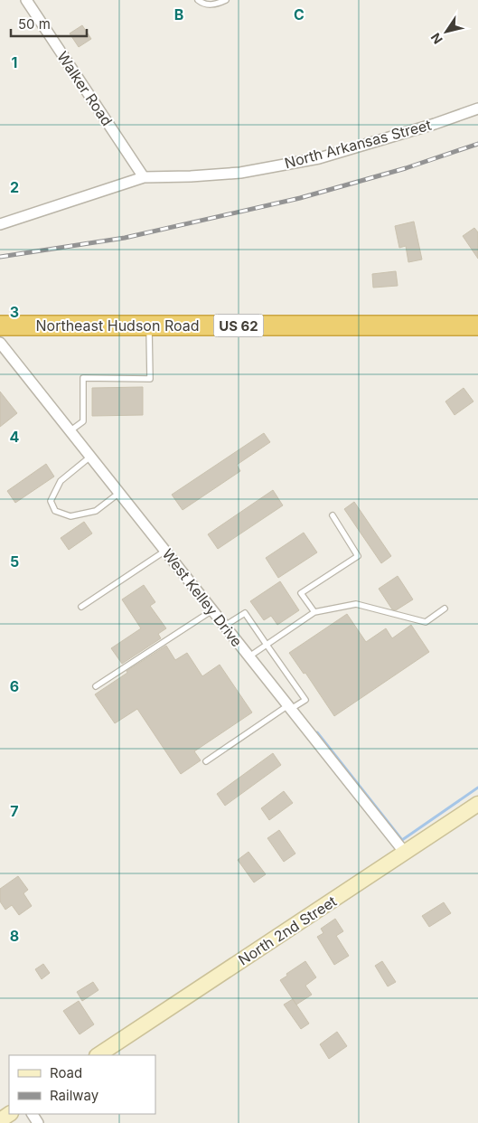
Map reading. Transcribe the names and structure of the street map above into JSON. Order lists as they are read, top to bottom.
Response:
{
  "streets": {
    "highway": ["Northeast Hudson Road", "US 62"],
    "main road": ["North 2nd Street"],
    "street": ["Walker Road", "North Arkansas Street", "West Kelley Drive"]
  },
  "crossings": [
    ["Walker Road", "North Arkansas Street"],
    ["West Kelley Drive", "North 2nd Street"]
  ],
  "legend": ["Road", "Railway"],
  "scale_bar": "50 m",
  "north": "bottom left",
  "grid": {
    "columns": ["B", "C"],
    "rows": [
      "1",
      "2",
      "3",
      "4",
      "5",
      "6",
      "7",
      "8"
    ]
  }
}
